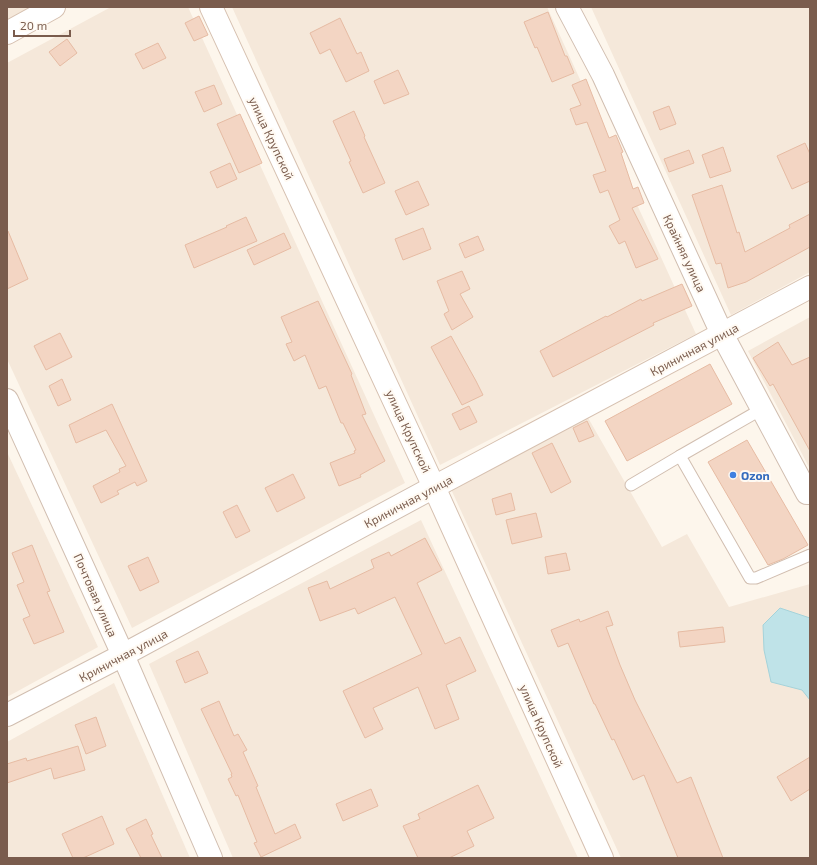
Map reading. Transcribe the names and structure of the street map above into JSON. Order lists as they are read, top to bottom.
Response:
{
  "streets": {
    "street": [
      "улица Крупской",
      "Крайняя улица",
      "Криничная улица",
      "Почтовая улица"
    ]
  },
  "crossings": [
    ["улица Крупской", "Криничная улица"],
    ["Крайняя улица", "Криничная улица"],
    ["Криничная улица", "Почтовая улица"]
  ],
  "places": ["Ozon"],
  "scale_bar": "20 m"
}
